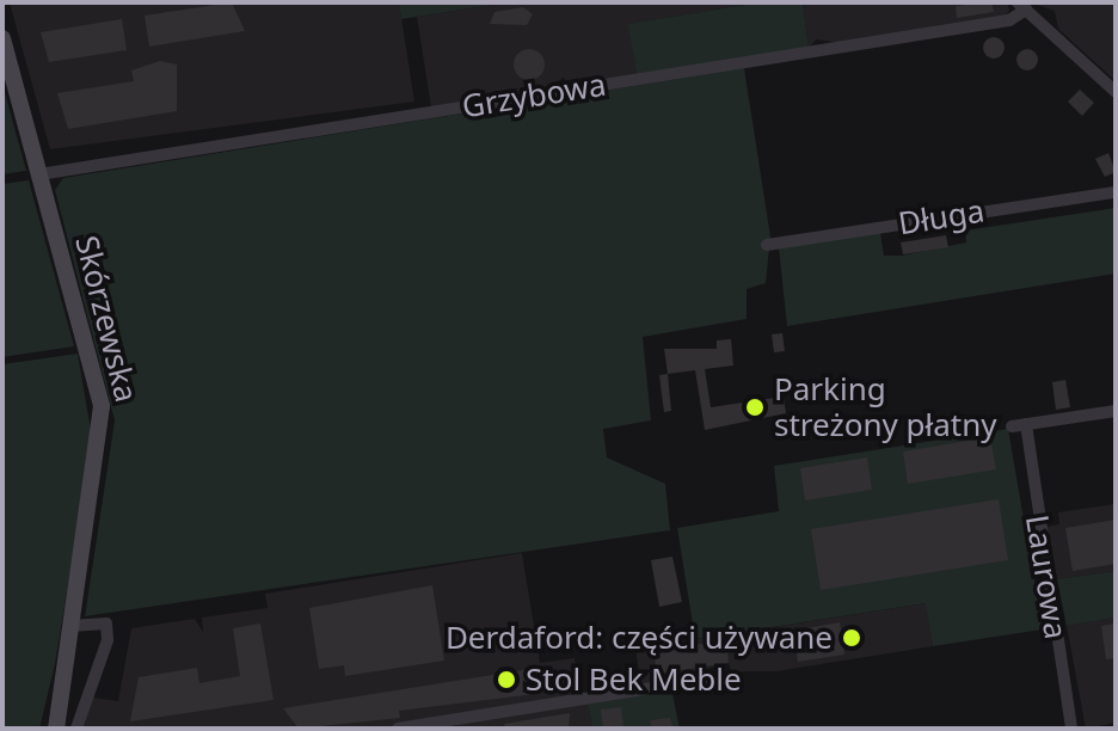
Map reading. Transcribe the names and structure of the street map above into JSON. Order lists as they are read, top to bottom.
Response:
{
  "streets": {
    "street": [
      "Grzybowa",
      "Długa",
      "Skórzewska",
      "Laurowa"
    ]
  },
  "crossings": [
    ["Grzybowa", "Skórzewska"]
  ],
  "places": ["Parking streżony płatny", "Derdaford: części używane", "Stol Bek Meble"]
}
